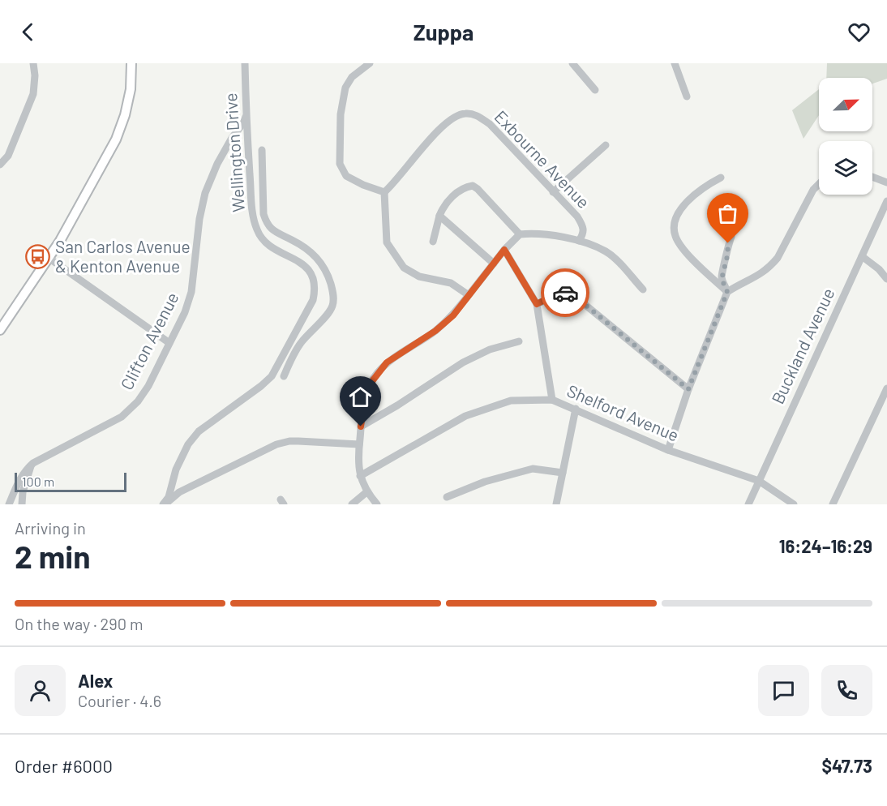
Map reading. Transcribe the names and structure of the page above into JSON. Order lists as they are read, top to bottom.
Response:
{
  "streets": {
    "street": [
      "Wellington Drive",
      "Exbourne Avenue",
      "Clifton Avenue",
      "Buckland Avenue",
      "Shelford Avenue"
    ]
  },
  "crossings": [
    ["Wellington Drive", "Clifton Avenue"],
    ["Buckland Avenue", "Shelford Avenue"]
  ],
  "places": {
    "bus stop": ["San Carlos Avenue & Kenton Avenue"]
  },
  "scale_bar": "100 m",
  "north": "top right",
  "page": {
    "header": "Zuppa",
    "scale": "100 m",
    "heading": ["2 min", "Arriving in", "16:24–16:29"],
    "panel": [
      "Alex",
      "Courier · 4.6",
      "Order #6000",
      "$47.73"
    ],
    "bar": "On the way · 290 m"
  }
}
